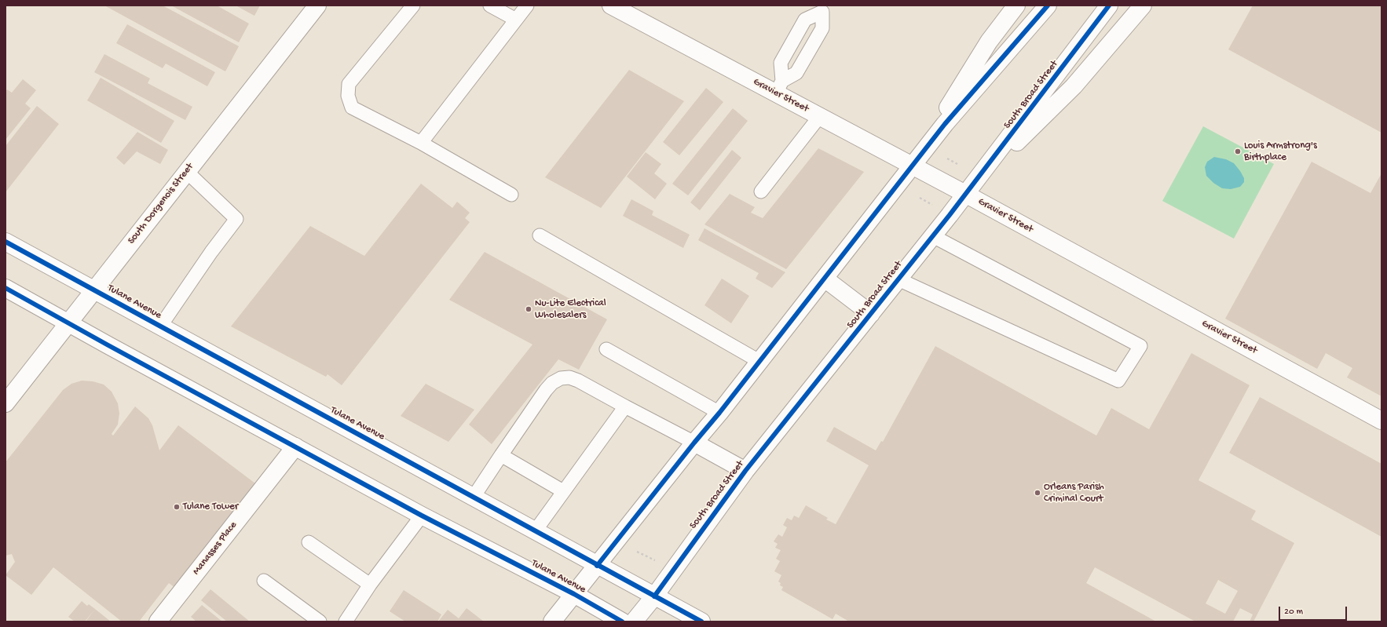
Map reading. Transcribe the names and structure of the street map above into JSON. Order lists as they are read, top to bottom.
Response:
{
  "streets": {
    "main road": [
      "South Broad Street",
      "Gravier Street",
      "South Dorgenois Street",
      "Tulane Avenue",
      "Manasses Place"
    ]
  },
  "crossings": [
    ["South Broad Street", "Gravier Street"],
    ["South Broad Street", "Tulane Avenue"],
    ["South Dorgenois Street", "Tulane Avenue"],
    ["Tulane Avenue", "Manasses Place"]
  ],
  "places": [
    "Louis Armstrong's Birthplace",
    "Nu-Lite Electrical Wholesalers",
    "Orleans Parish Criminal Court",
    "Tulane Tower"
  ],
  "scale_bar": "20 m"
}
